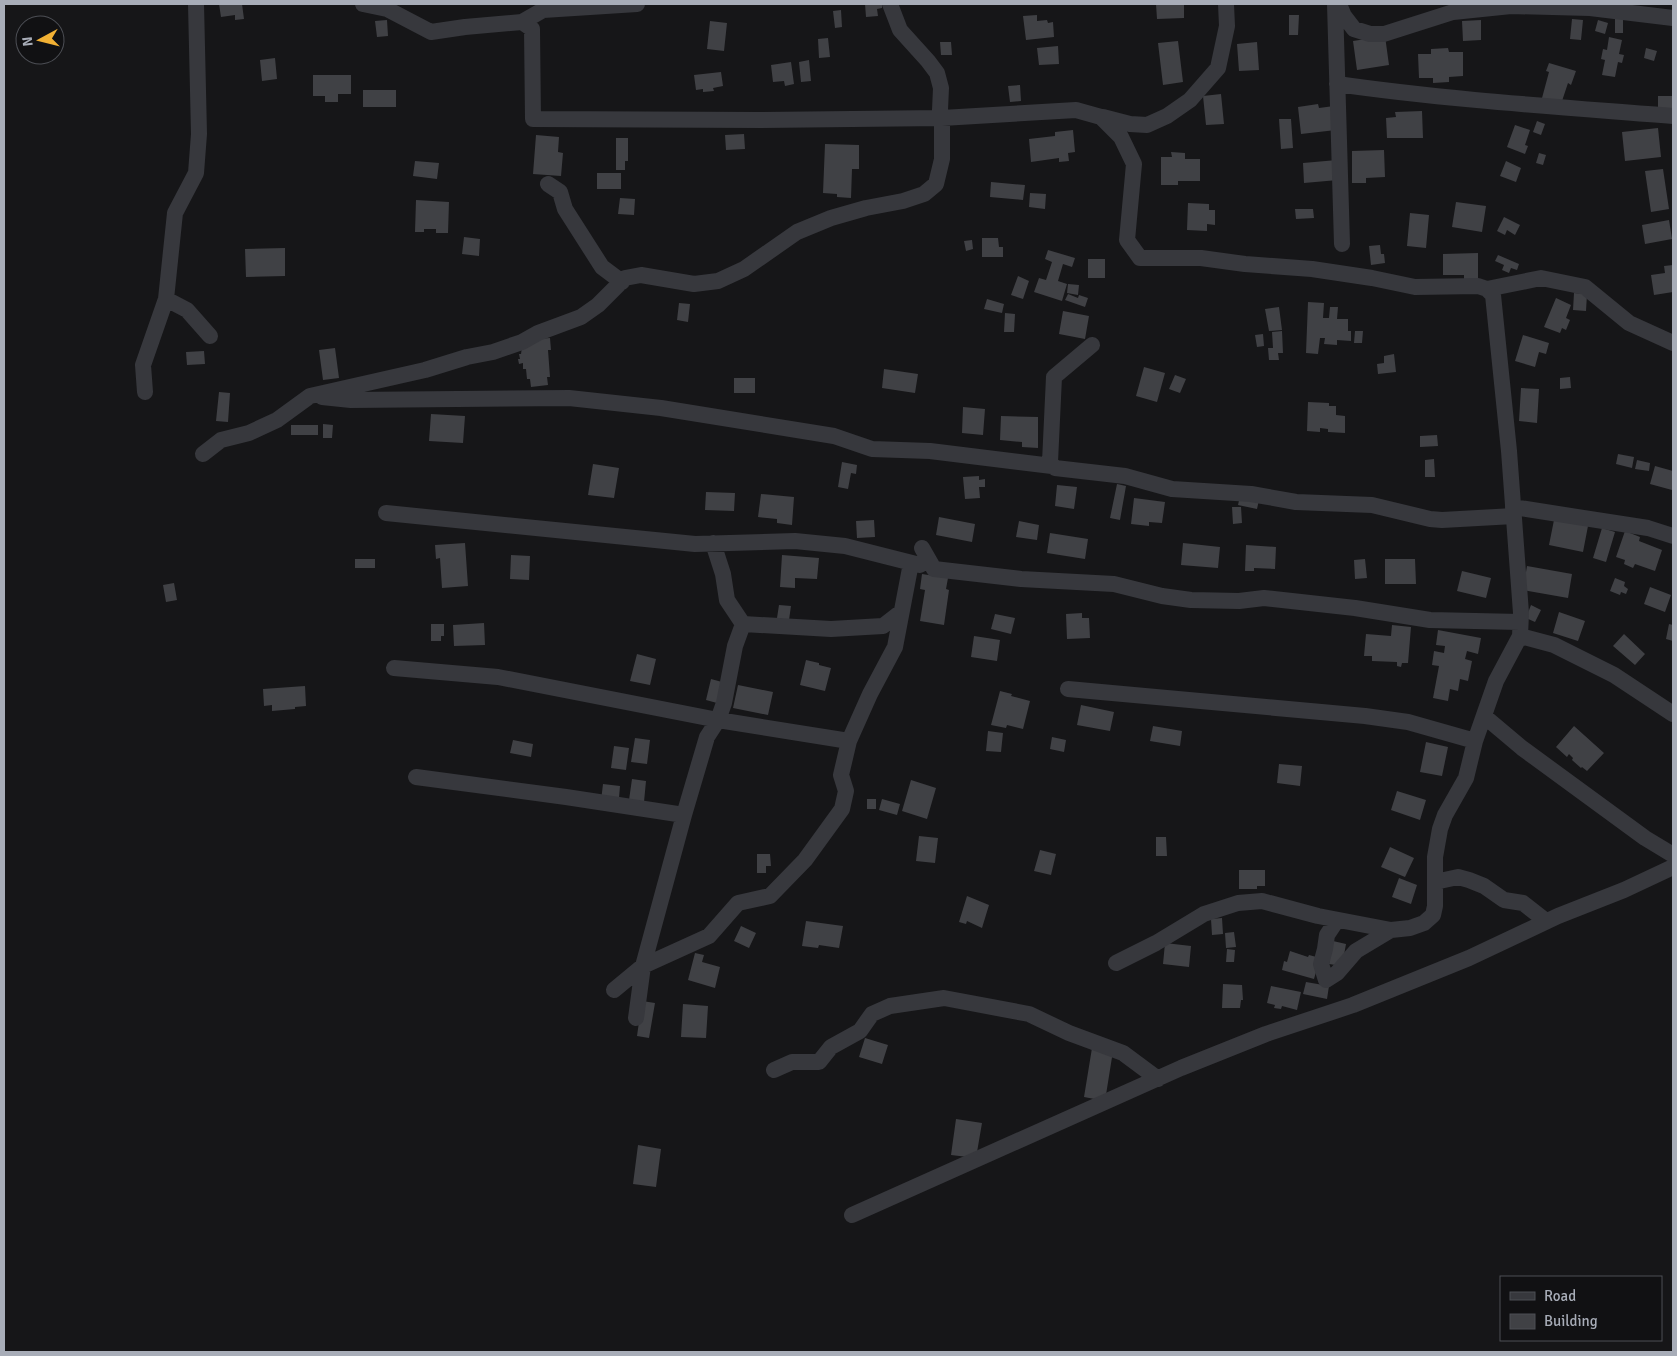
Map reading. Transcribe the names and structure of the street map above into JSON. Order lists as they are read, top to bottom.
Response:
{
  "legend": ["Road", "Building"],
  "north": "left"
}
